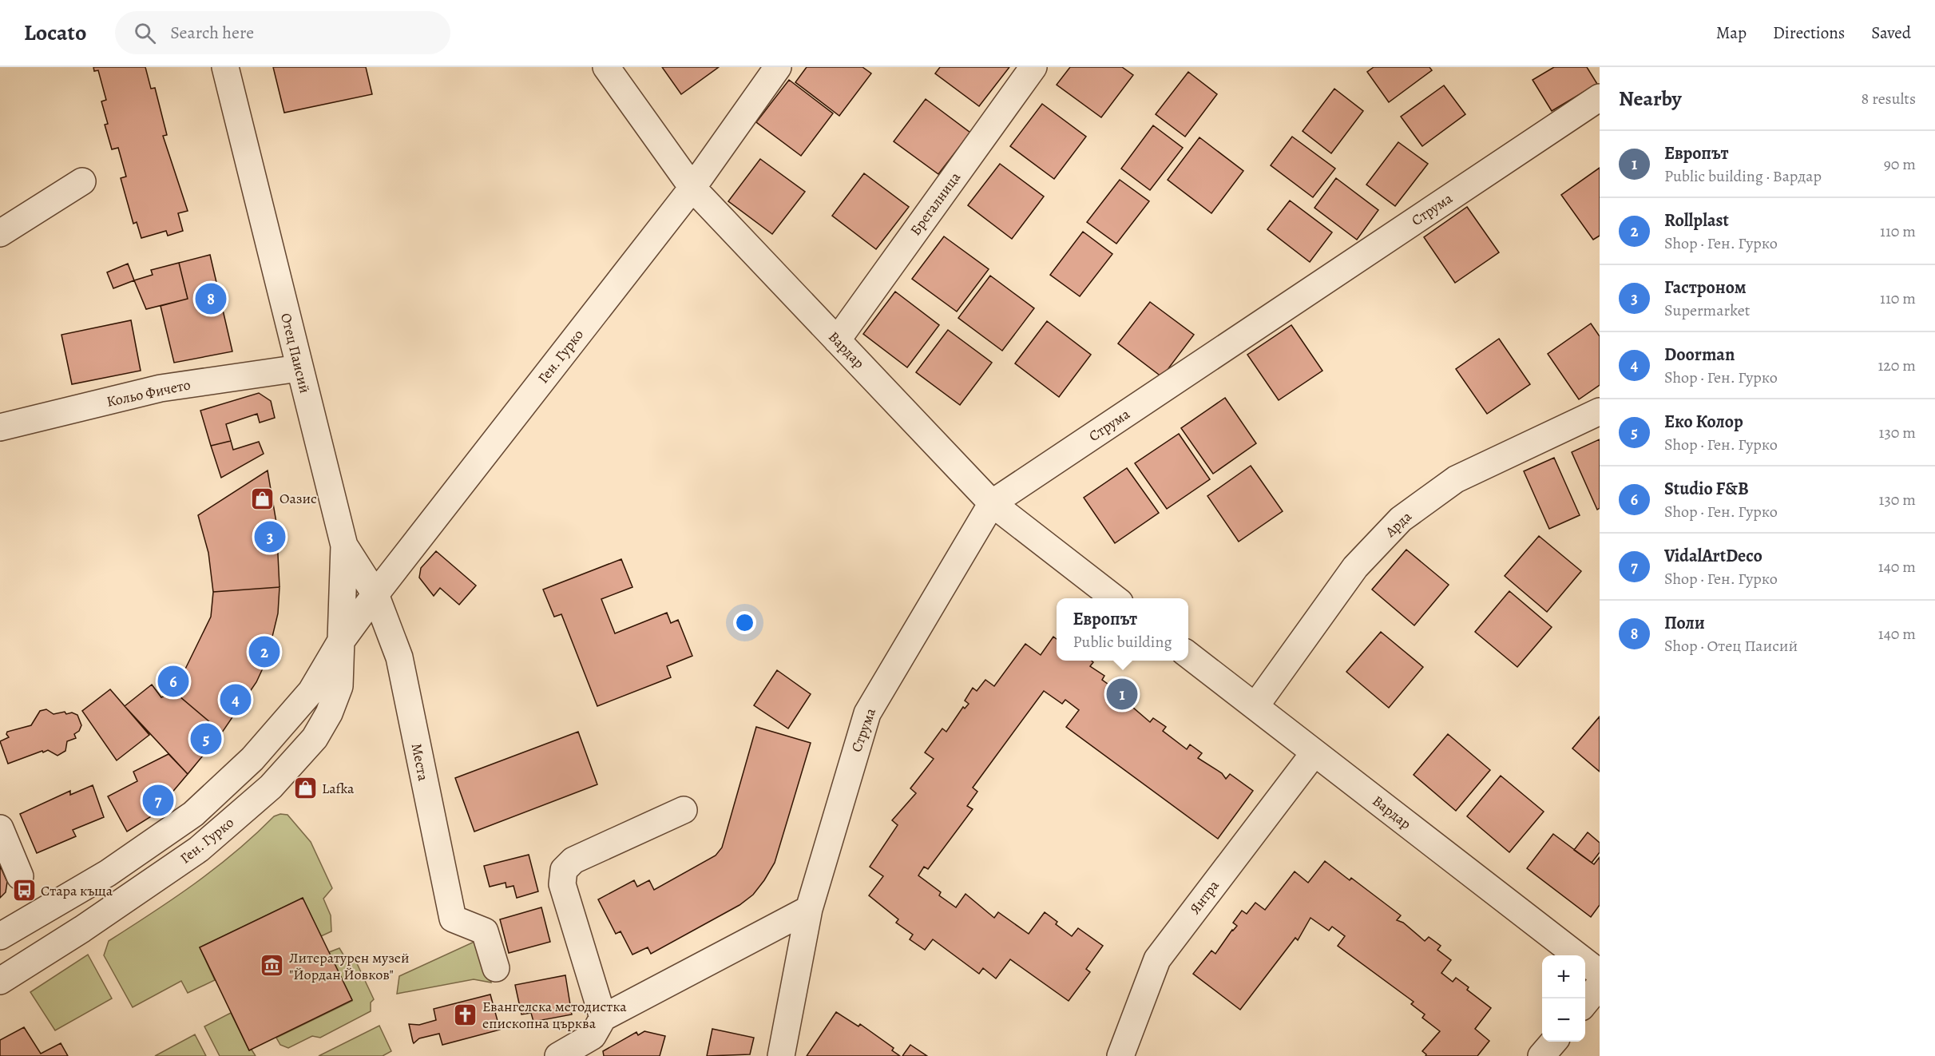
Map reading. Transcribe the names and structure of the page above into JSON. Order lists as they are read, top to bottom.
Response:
{
  "streets": {
    "street": [
      "Брегалница",
      "Струма",
      "Вардар",
      "Отец Паисий",
      "Ген. Гурко",
      "Кольо Фичето",
      "Арда",
      "Места",
      "Янтра"
    ]
  },
  "crossings": [
    ["Брегалница", "Вардар"],
    ["Струма", "Вардар"],
    ["Вардар", "Ген. Гурко"],
    ["Вардар", "Арда"],
    ["Вардар", "Янтра"],
    ["Отец Паисий", "Ген. Гурко"],
    ["Отец Паисий", "Кольо Фичето"],
    ["Отец Паисий", "Места"],
    ["Ген. Гурко", "Места"]
  ],
  "places": {
    "shop": ["Оазис", "Lafka"],
    "bus stop": ["Стара къща"],
    "museum": ["Литературен музей \"Йордан Йовков\""],
    "church": ["Евангелска методистка епископна църква"]
  },
  "page": {
    "header": "Locato",
    "search": "Search here",
    "nav": ["Map", "Directions", "Saved"],
    "heading": ["Nearby", "8 results"],
    "list": [
      {
        "mark": "1",
        "name": "Европът",
        "note": "Public building · Вардар",
        "value": "90 m"
      },
      {
        "mark": "2",
        "name": "Rollplast",
        "note": "Shop · Ген. Гурко",
        "value": "110 m"
      },
      {
        "mark": "3",
        "name": "Гастроном",
        "note": "Supermarket",
        "value": "110 m"
      },
      {
        "mark": "4",
        "name": "Doorman",
        "note": "Shop · Ген. Гурко",
        "value": "120 m"
      },
      {
        "mark": "5",
        "name": "Eко Колор",
        "note": "Shop · Ген. Гурко",
        "value": "130 m"
      },
      {
        "mark": "6",
        "name": "Studio F&B",
        "note": "Shop · Ген. Гурко",
        "value": "130 m"
      },
      {
        "mark": "7",
        "name": "VidalArtDeco",
        "note": "Shop · Ген. Гурко",
        "value": "140 m"
      },
      {
        "mark": "8",
        "name": "Поли",
        "note": "Shop · Отец Паисий",
        "value": "140 m"
      }
    ],
    "pins": [
      "8",
      "3",
      "2",
      "6",
      "1",
      "4",
      "5",
      "7"
    ],
    "popup": ["Европът", "Public building"],
    "map_buttons": ["+", "−"]
  }
}
